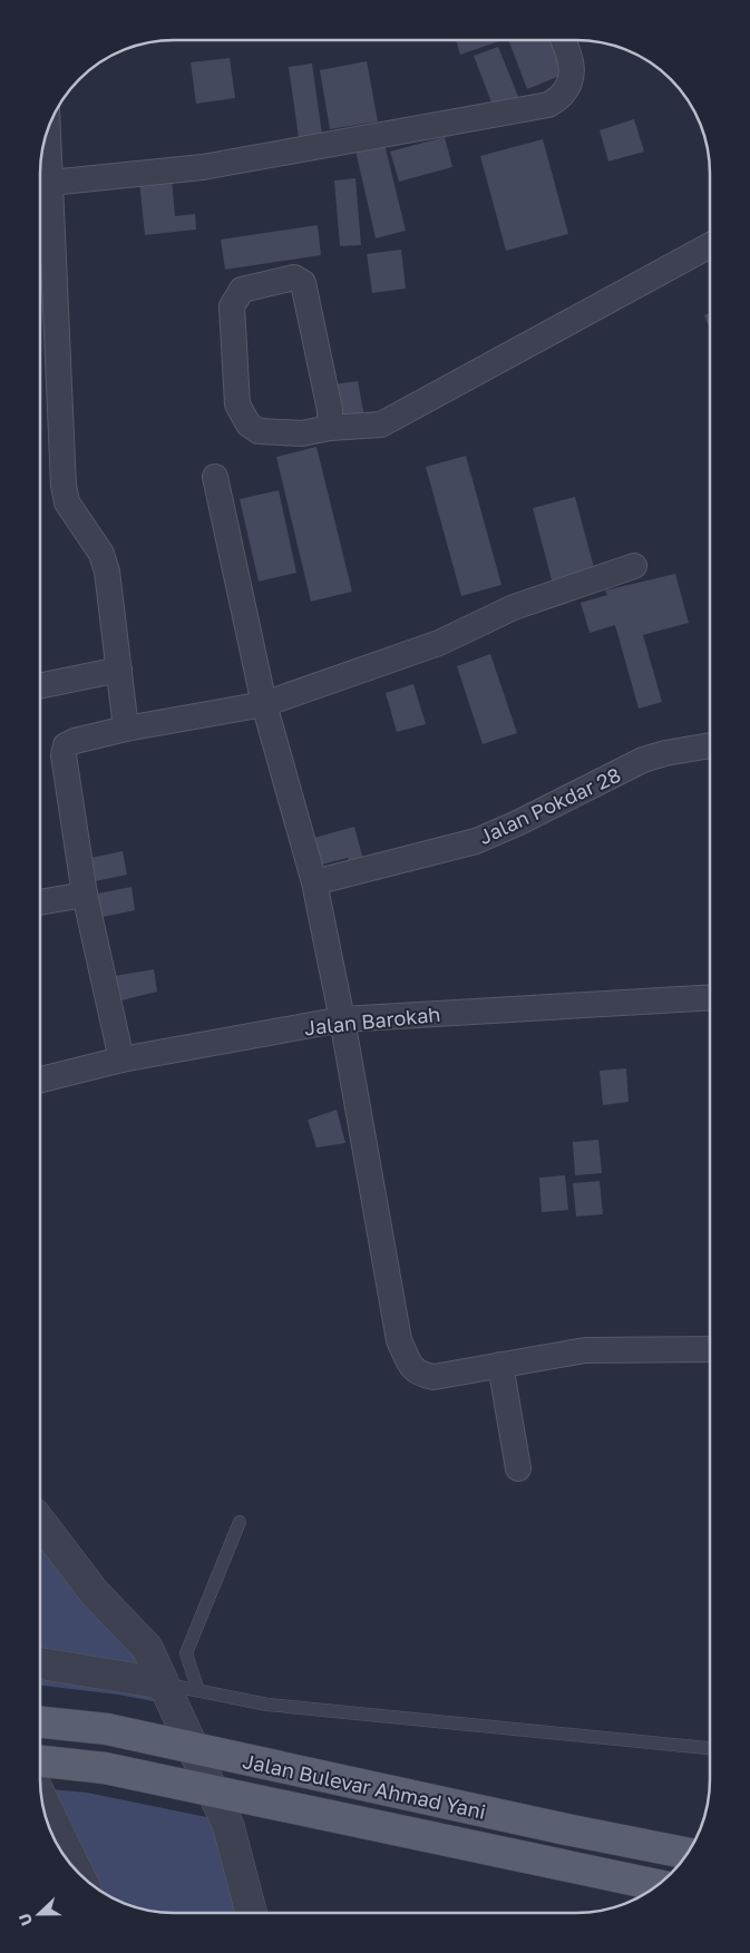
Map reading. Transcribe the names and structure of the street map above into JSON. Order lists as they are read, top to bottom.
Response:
{
  "streets": {
    "main road": ["Jalan Bulevar Ahmad Yani"],
    "street": ["Jalan Pokdar 28", "Jalan Barokah"]
  },
  "north": "left"
}
